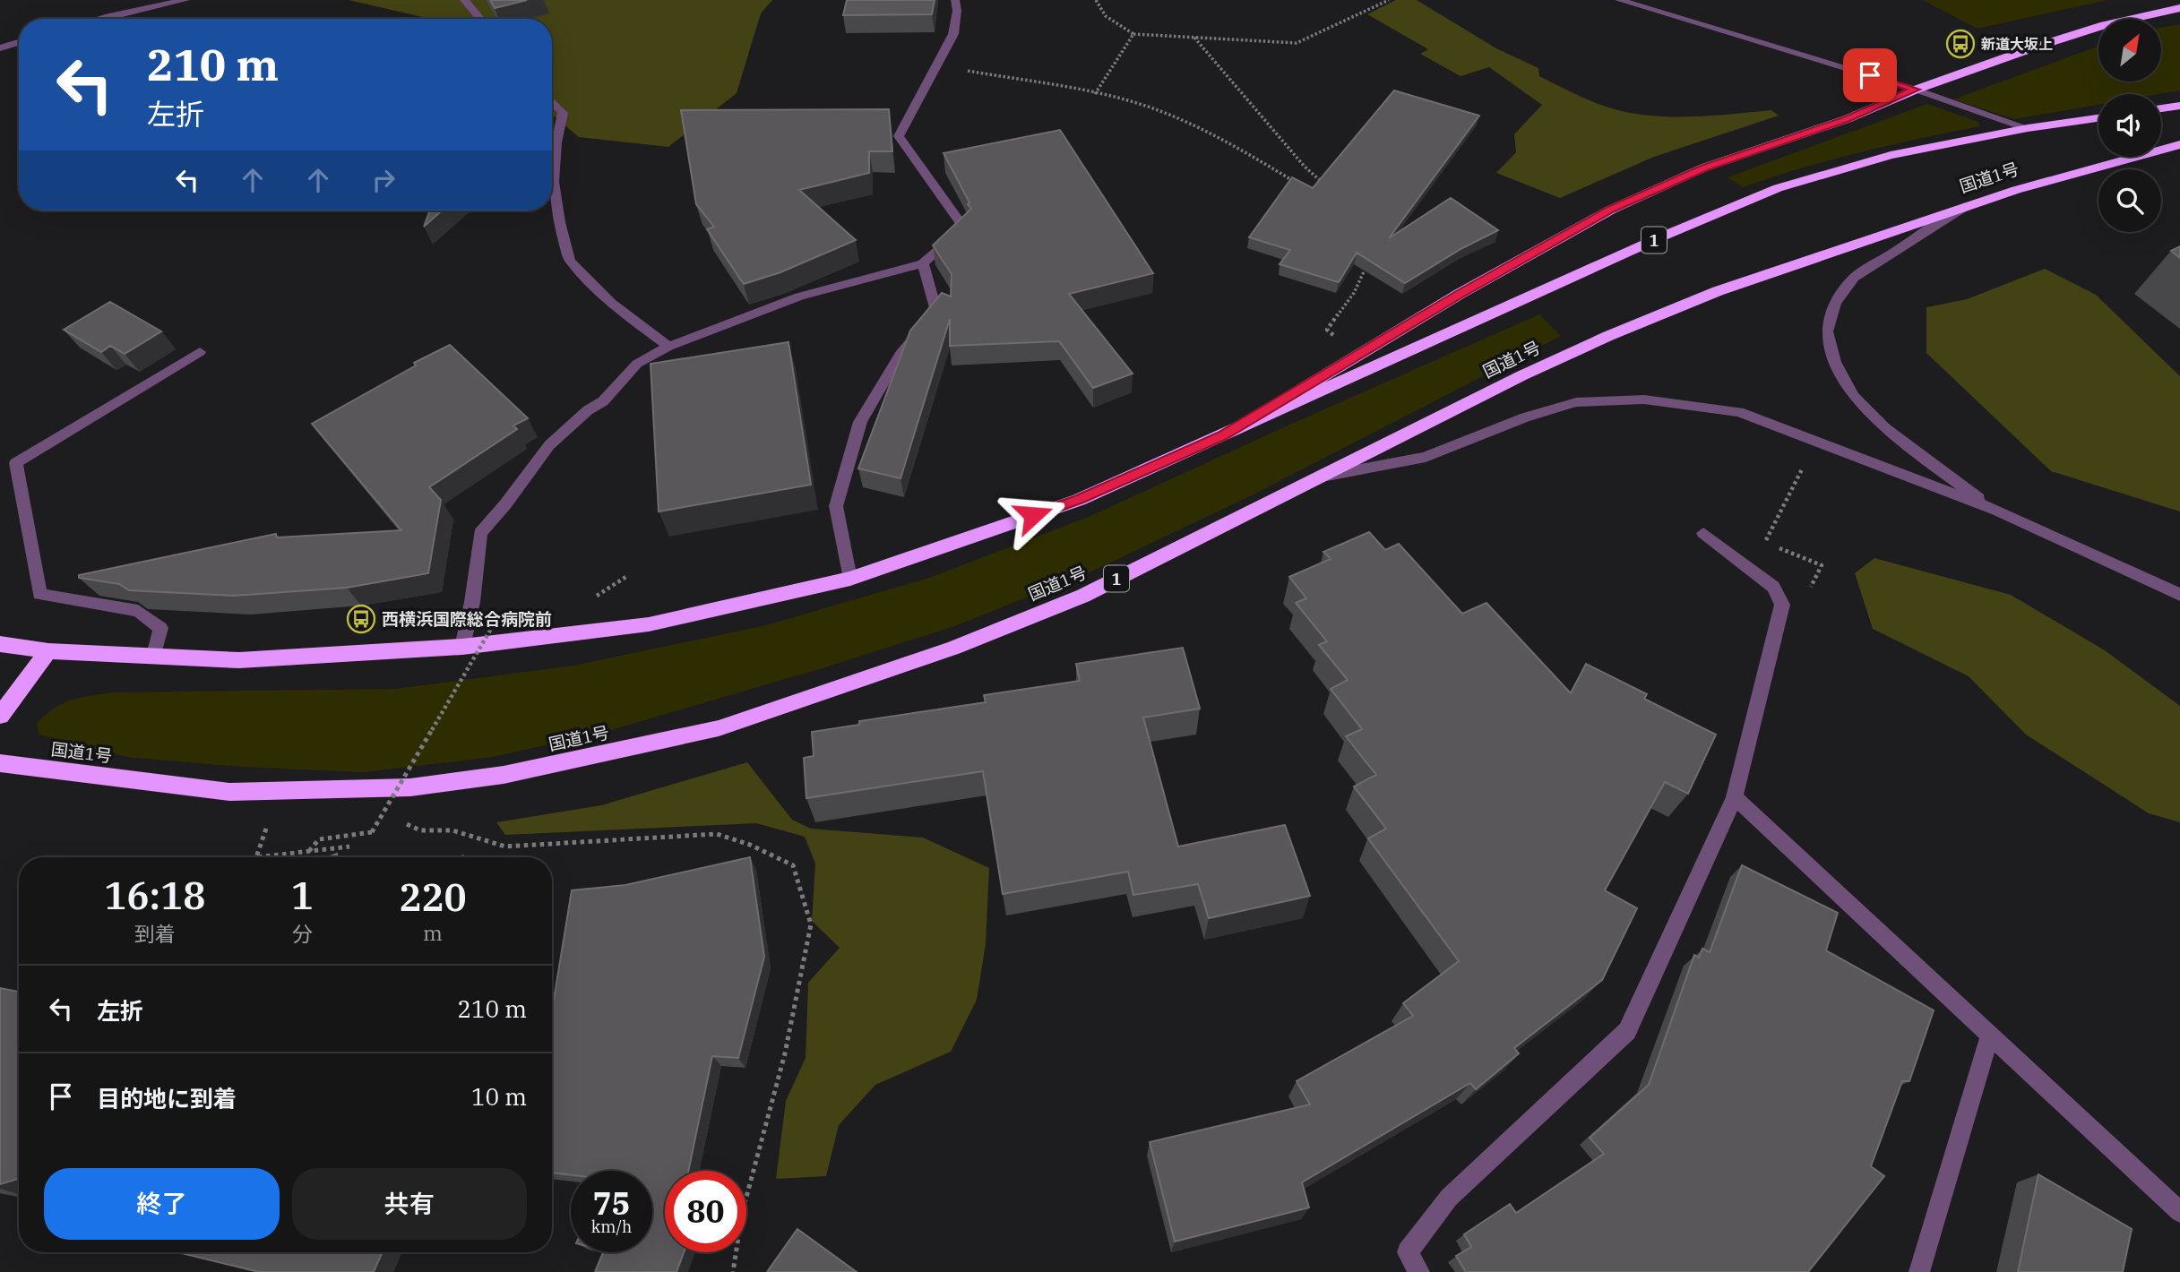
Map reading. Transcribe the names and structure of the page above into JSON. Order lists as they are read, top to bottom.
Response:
{
  "streets": {
    "highway": ["国道1号", "1"]
  },
  "places": {
    "bus stop": ["新道大坂上", "西横浜国際総合病院前"]
  },
  "north": "top right",
  "page": {
    "turn": ["210 m", "左折"],
    "eta": [
      "16:18",
      "到着",
      "1",
      "分",
      "220",
      "m"
    ],
    "list": [
      {
        "name": "左折",
        "value": "210 m"
      },
      {
        "name": "目的地に到着",
        "value": "10 m"
      }
    ],
    "buttons": ["終了", "共有"],
    "speed": "75 km/h",
    "limit": "80"
  }
}
